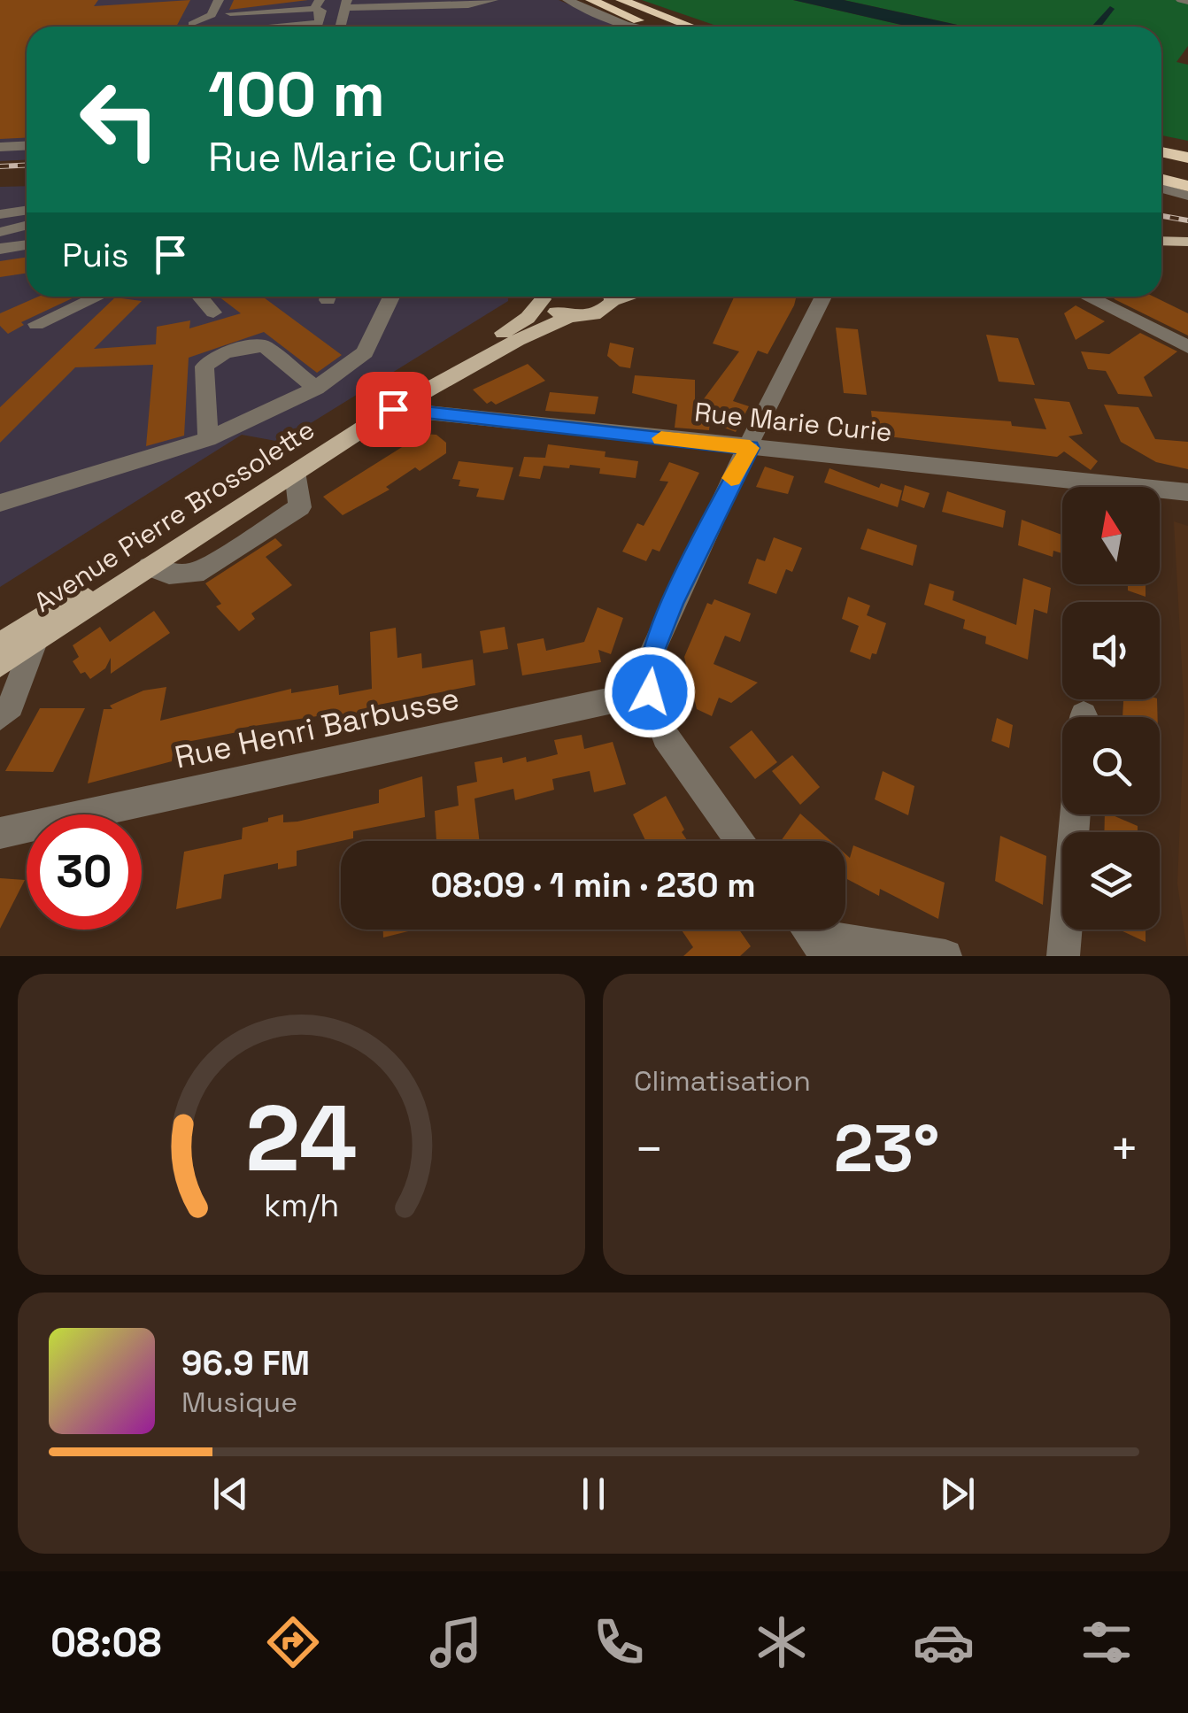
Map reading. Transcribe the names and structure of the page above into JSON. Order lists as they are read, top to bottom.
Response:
{
  "streets": {
    "main road": ["Avenue Pierre Brossolette"],
    "street": ["Rue Marie Curie", "Rue Henri Barbusse"]
  },
  "crossings": [
    ["Rue Marie Curie", "Avenue Pierre Brossolette"]
  ],
  "north": "top",
  "page": {
    "turn": ["100 m", "Rue Marie Curie"],
    "then": "Puis",
    "limit": "30",
    "trip": "08:09 · 1 min · 230 m",
    "tile": "Climatisation",
    "heat": ["−", "23°", "+"],
    "song": ["96.9 FM", "Musique"],
    "tabs": "08:08",
    "gauge": ["24", "km/h"]
  }
}
